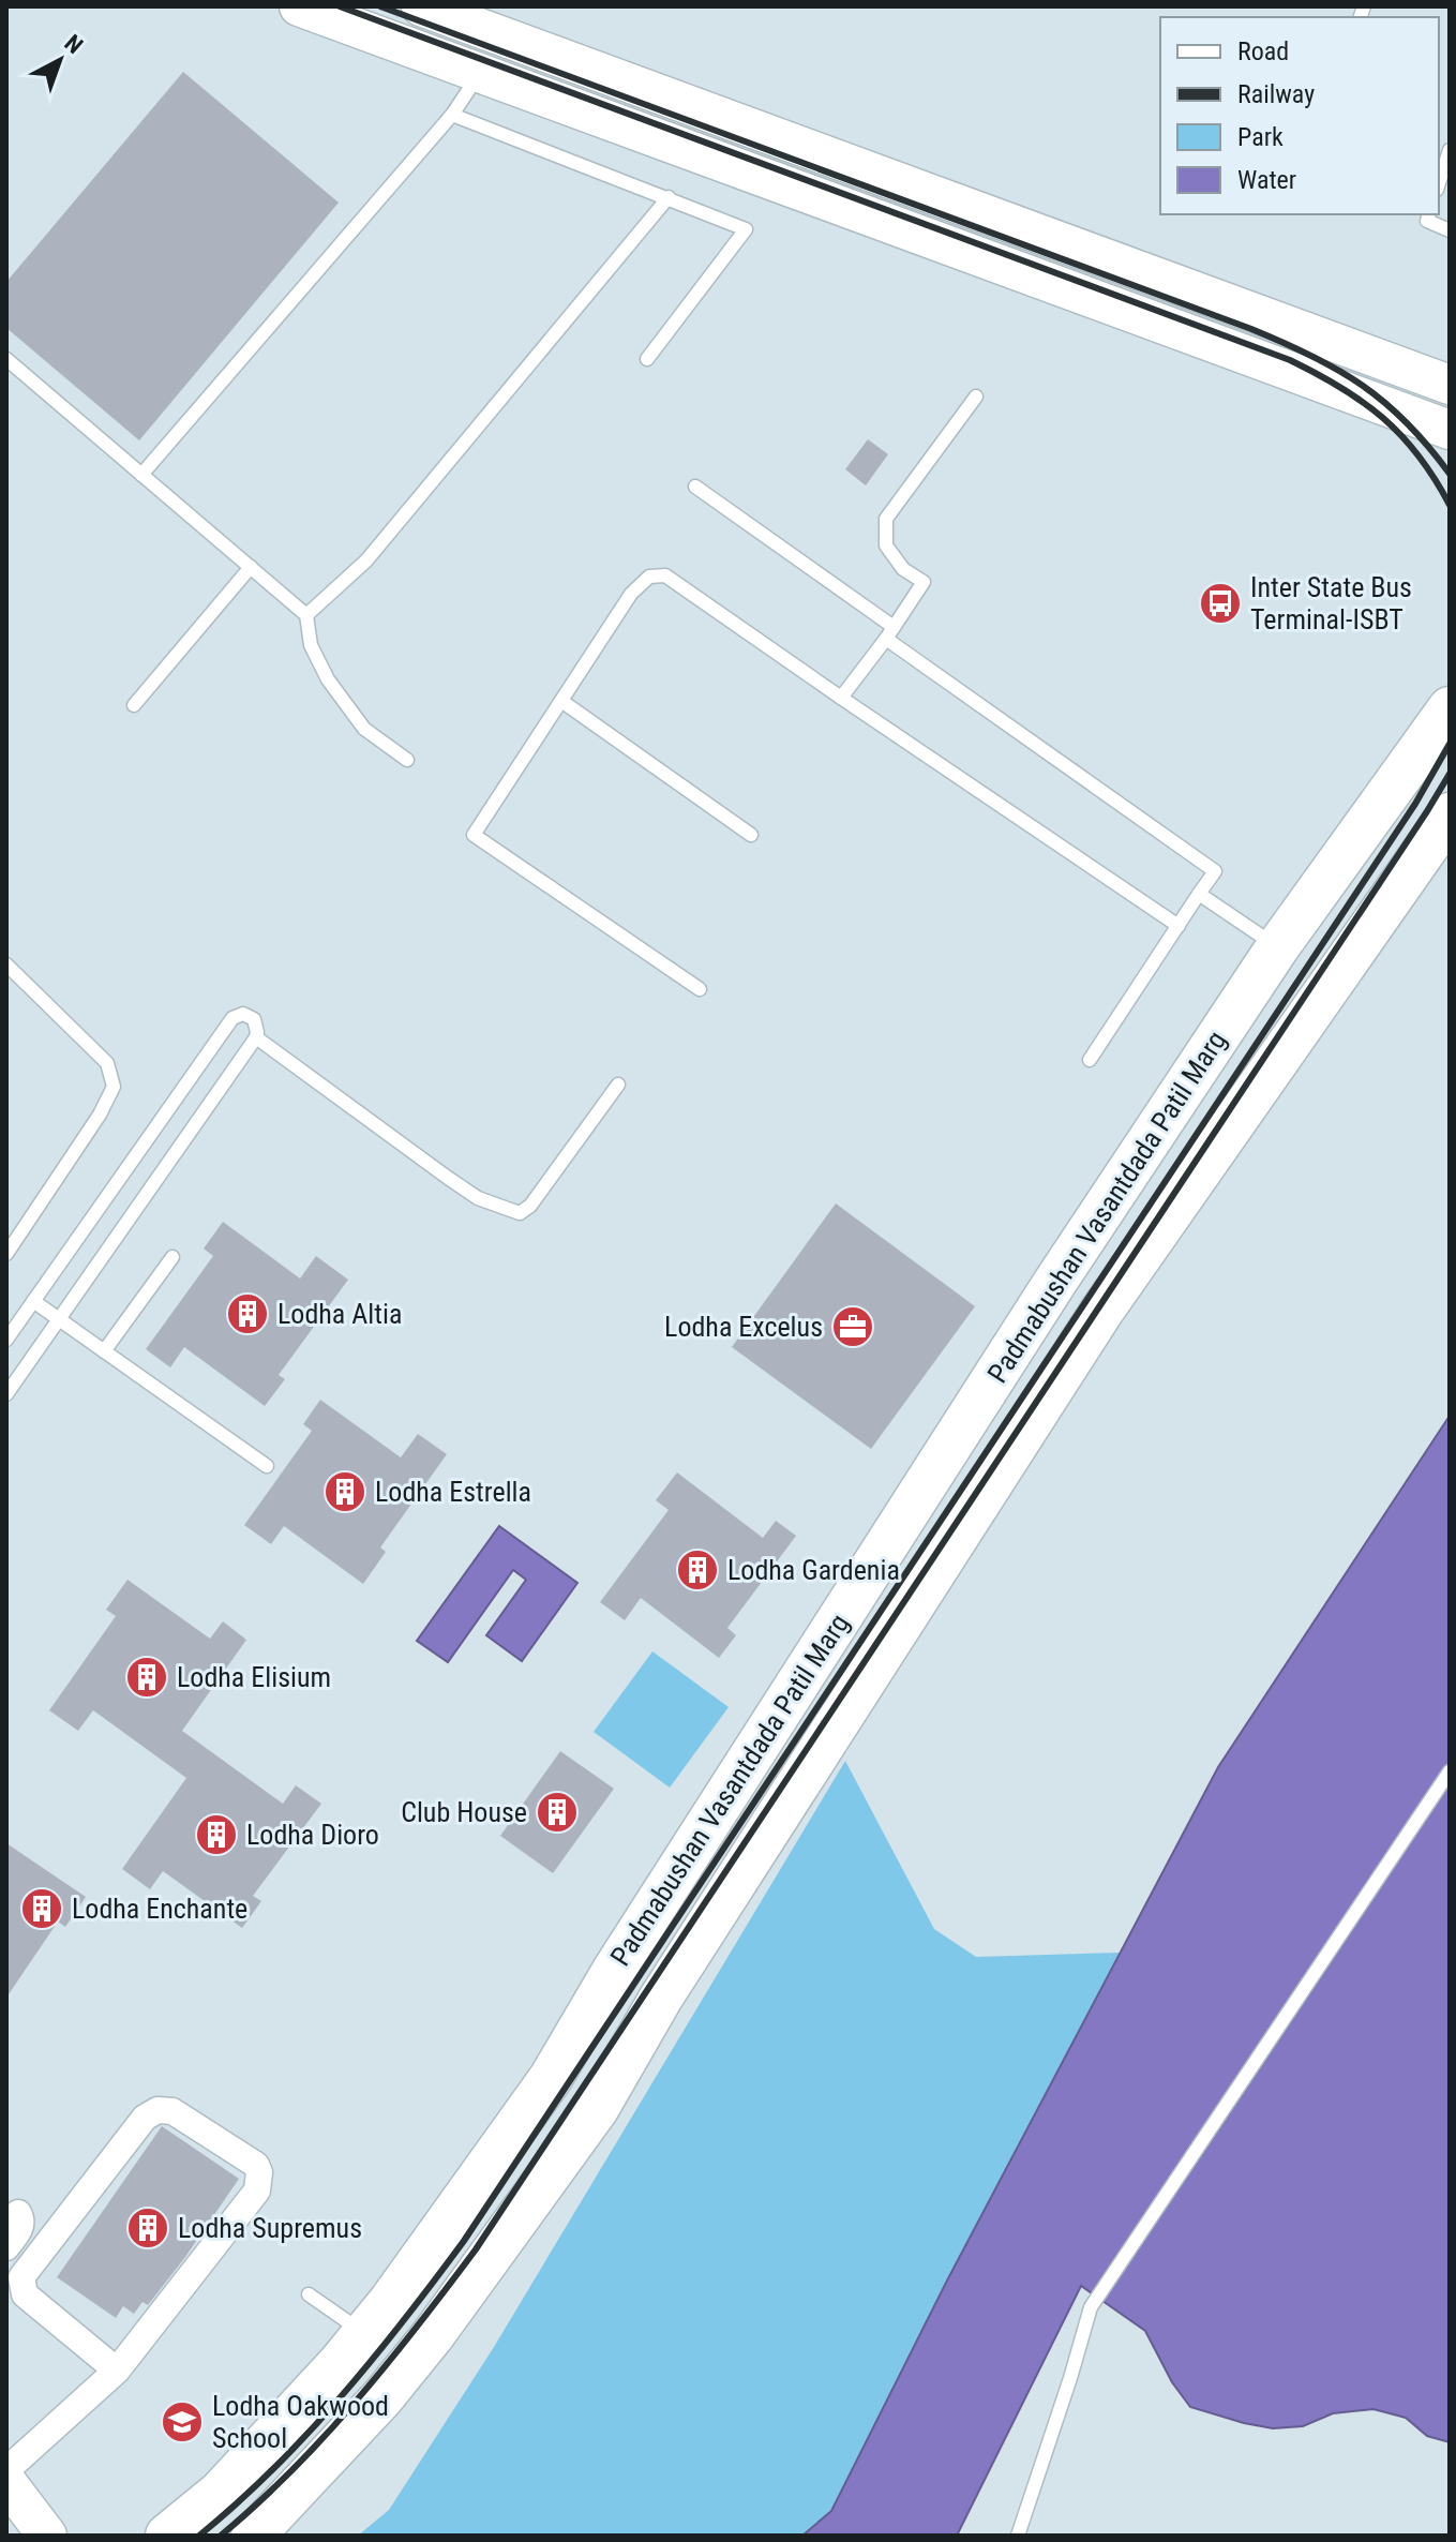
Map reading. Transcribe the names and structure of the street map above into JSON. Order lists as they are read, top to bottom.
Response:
{
  "streets": {
    "main road": ["Padmabushan Vasantdada Patil Marg"]
  },
  "places": {
    "bus stop": ["Inter State Bus Terminal-ISBT"],
    "building": [
      "Lodha Altia",
      "Lodha Estrella",
      "Lodha Gardenia",
      "Lodha Elisium",
      "Club House",
      "Lodha Dioro",
      "Lodha Enchante",
      "Lodha Supremus"
    ],
    "office": ["Lodha Excelus"],
    "school or university": ["Lodha Oakwood School"]
  },
  "legend": [
    "Road",
    "Railway",
    "Park",
    "Water"
  ],
  "north": "top right"
}
